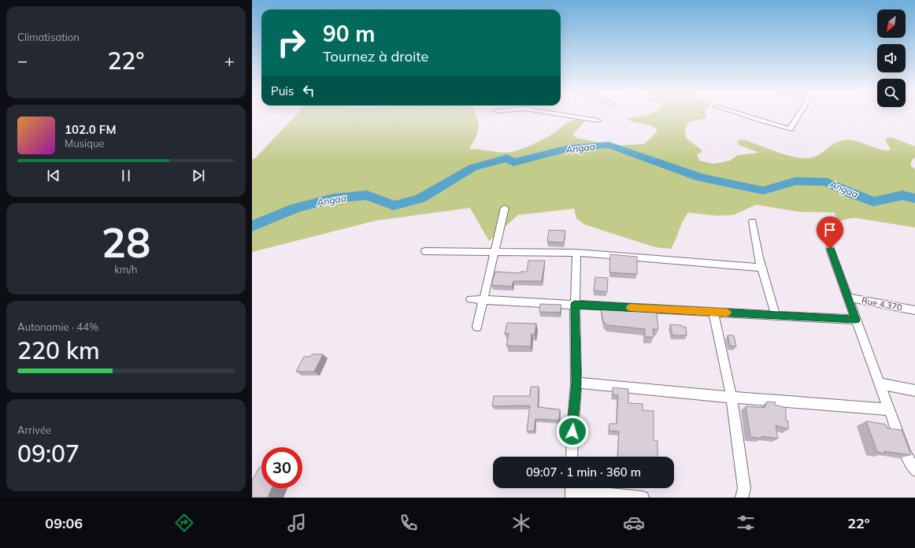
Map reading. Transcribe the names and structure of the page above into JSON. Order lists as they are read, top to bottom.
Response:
{
  "streets": {
    "street": ["Rue 4.370"]
  },
  "water": ["Angaa"],
  "north": "bottom left",
  "page": {
    "tile": [
      "Climatisation",
      ["28", "km/h"],
      ["Autonomie · 44%", "220 km"],
      ["Arrivée", "09:07"]
    ],
    "turn": ["90 m", "Tournez à droite"],
    "heat": ["−", "22°", "+"],
    "then": "Puis",
    "song": ["102.0 FM", "Musique"],
    "limit": "30",
    "trip": "09:07 · 1 min · 360 m",
    "tabs": ["09:06", "22°"]
  }
}
